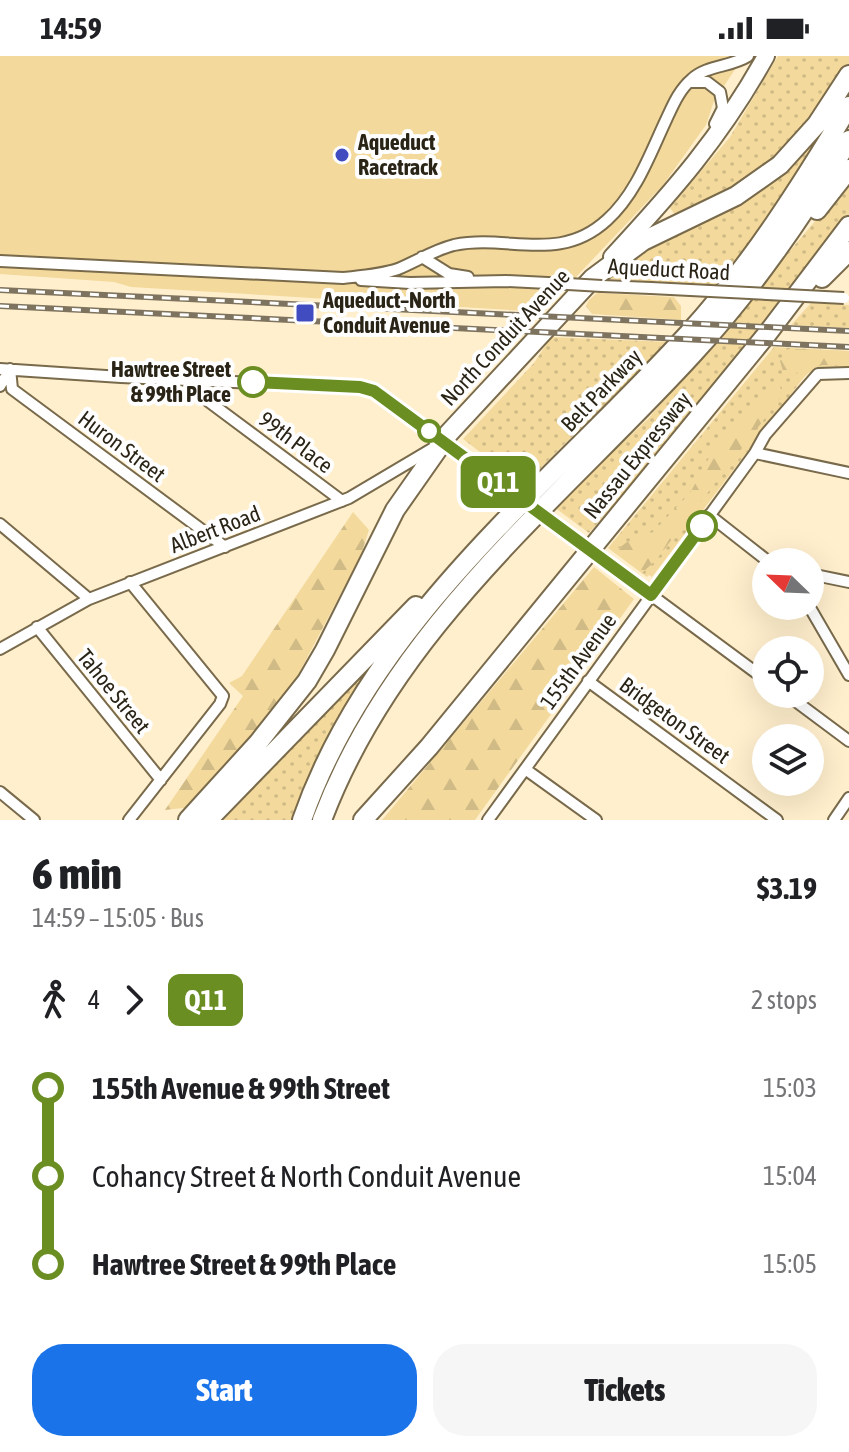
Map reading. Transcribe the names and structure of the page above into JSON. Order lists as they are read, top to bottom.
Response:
{
  "streets": {
    "highway": ["North Conduit Avenue", "Belt Parkway", "Nassau Expressway"],
    "street": [
      "Aqueduct Road",
      "99th Place",
      "Huron Street",
      "Albert Road",
      "155th Avenue",
      "Tahoe Street",
      "Bridgeton Street"
    ]
  },
  "crossings": [
    ["Aqueduct Road", "North Conduit Avenue"],
    ["North Conduit Avenue", "Albert Road"],
    ["99th Place", "Albert Road"],
    ["Huron Street", "Albert Road"],
    ["Albert Road", "Tahoe Street"],
    ["155th Avenue", "Bridgeton Street"]
  ],
  "places": {
    "other": ["Aqueduct Racetrack", "Hawtree Street & 99th Place"],
    "transit": ["Aqueduct–North Conduit Avenue"]
  },
  "lines": ["bus line Q11"],
  "north": "top left",
  "page": {
    "status": "14:59",
    "on_map": "Q11",
    "heading": ["6 min", "14:59 – 15:05 · Bus", "$3.19"],
    "legs": ["4", "Q11", "2 stops"],
    "list": [
      {
        "name": "155th Avenue & 99th Street",
        "value": "15:03"
      },
      {
        "name": "Cohancy Street & North Conduit Avenue",
        "value": "15:04"
      },
      {
        "name": "Hawtree Street & 99th Place",
        "value": "15:05"
      }
    ],
    "buttons": ["Start", "Tickets"]
  }
}
